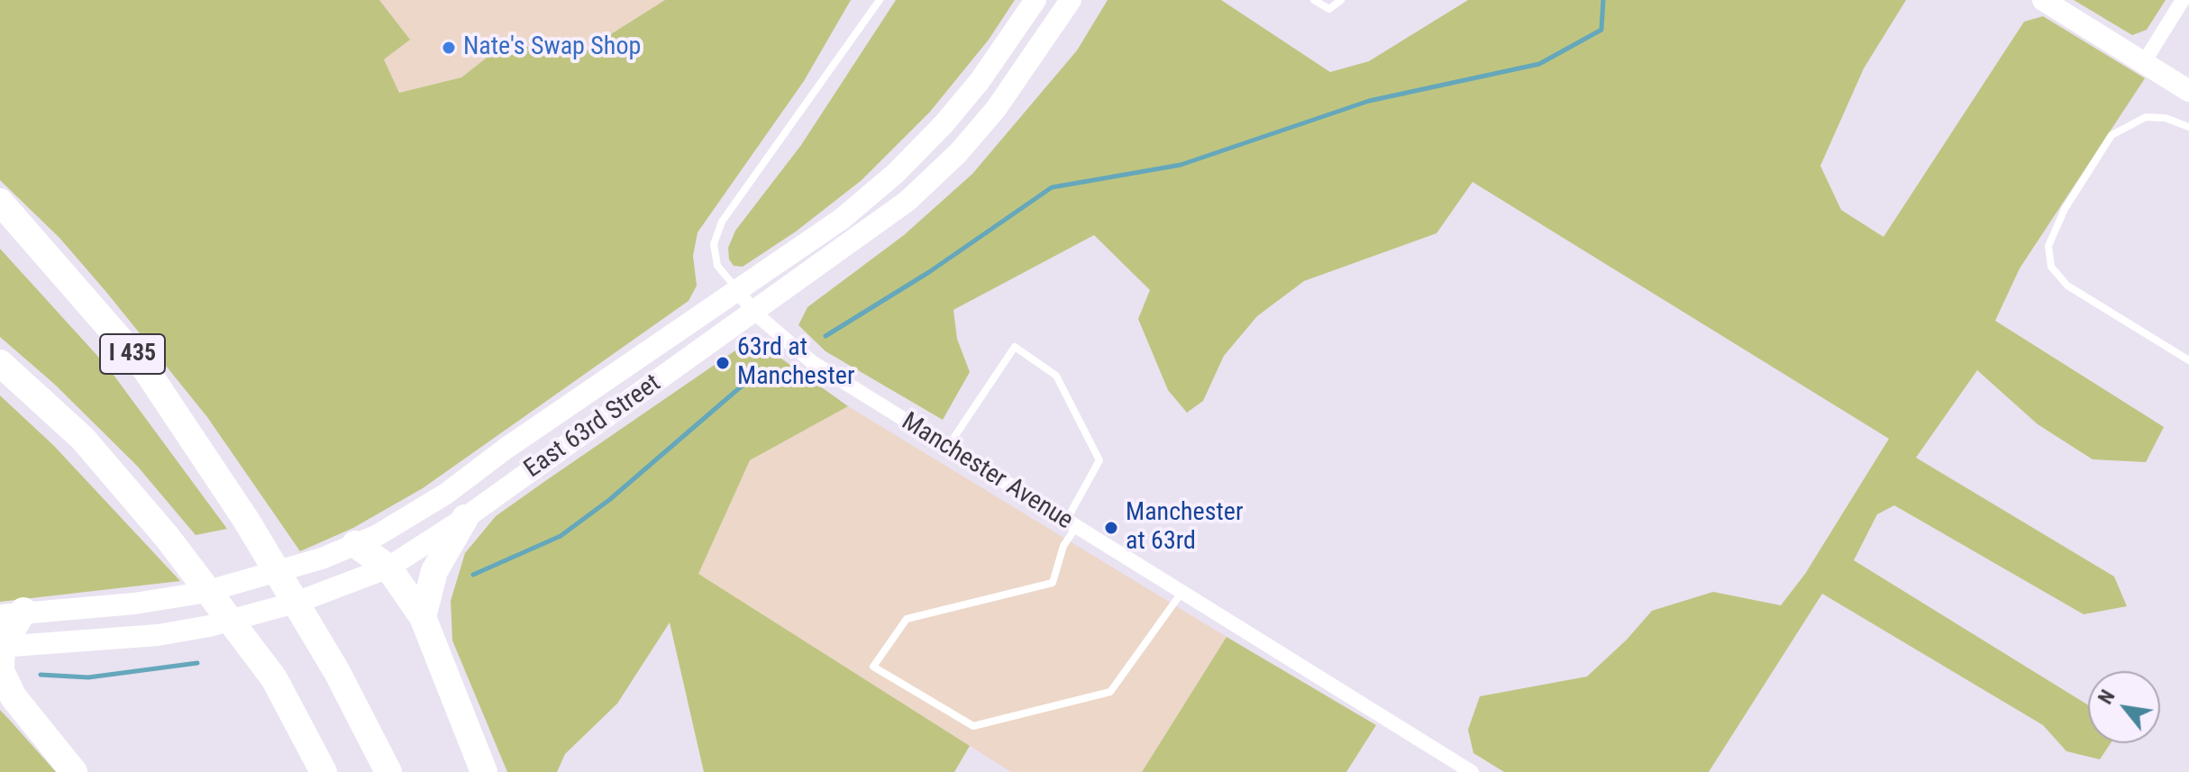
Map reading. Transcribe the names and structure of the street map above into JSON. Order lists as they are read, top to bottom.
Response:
{
  "streets": {
    "highway": ["I 435"],
    "main road": ["East 63rd Street"],
    "street": ["Manchester Avenue"]
  },
  "crossings": [
    ["East 63rd Street", "Manchester Avenue"]
  ],
  "places": ["Nate's Swap Shop", "63rd at Manchester", "Manchester at 63rd"],
  "north": "top left"
}
